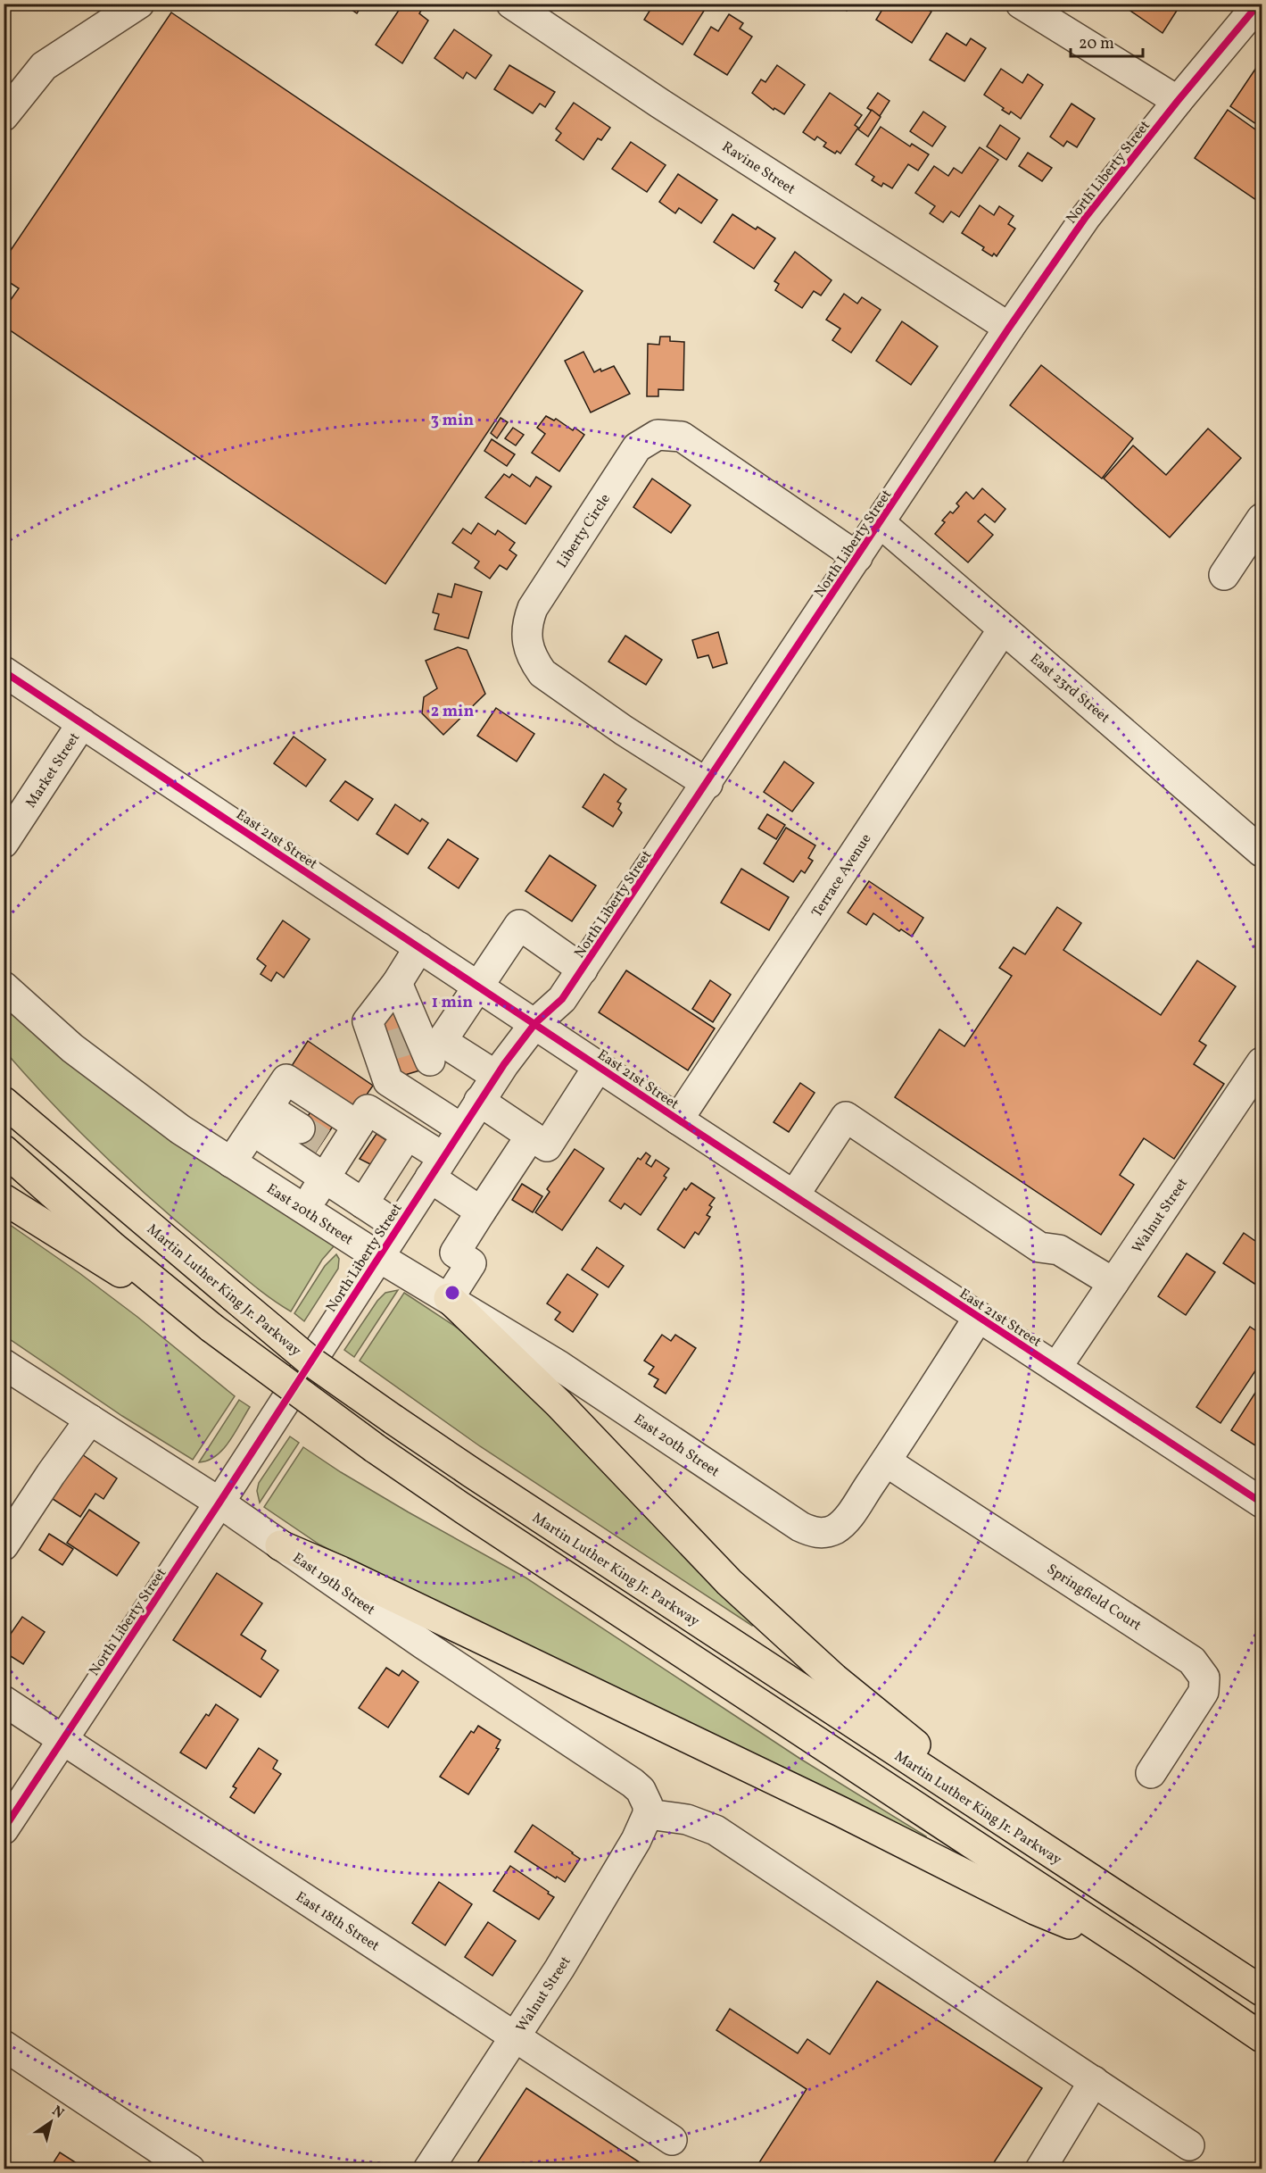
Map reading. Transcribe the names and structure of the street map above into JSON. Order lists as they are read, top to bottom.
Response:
{
  "streets": {
    "highway": ["Martin Luther King Jr. Parkway"],
    "street": [
      "Ravine Street",
      "North Liberty Street",
      "Liberty Circle",
      "East 23rd Street",
      "Market Street",
      "East 21st Street",
      "Terrace Avenue",
      "East 20th Street",
      "Walnut Street",
      "East 19th Street",
      "Springfield Court",
      "East 18th Street"
    ]
  },
  "crossings": [
    ["Ravine Street", "North Liberty Street"],
    ["North Liberty Street", "Liberty Circle"],
    ["North Liberty Street", "East 23rd Street"],
    ["North Liberty Street", "East 21st Street"],
    ["North Liberty Street", "East 20th Street"],
    ["North Liberty Street", "East 19th Street"],
    ["North Liberty Street", "East 18th Street"],
    ["East 23rd Street", "Terrace Avenue"],
    ["Market Street", "East 21st Street"],
    ["East 21st Street", "Terrace Avenue"],
    ["East 21st Street", "Walnut Street"],
    ["East 20th Street", "Springfield Court"],
    ["Walnut Street", "East 19th Street"],
    ["Walnut Street", "East 18th Street"]
  ],
  "scale_bar": "20 m",
  "north": "top right",
  "rings": ["3 min", "2 min", "1 min"]
}
